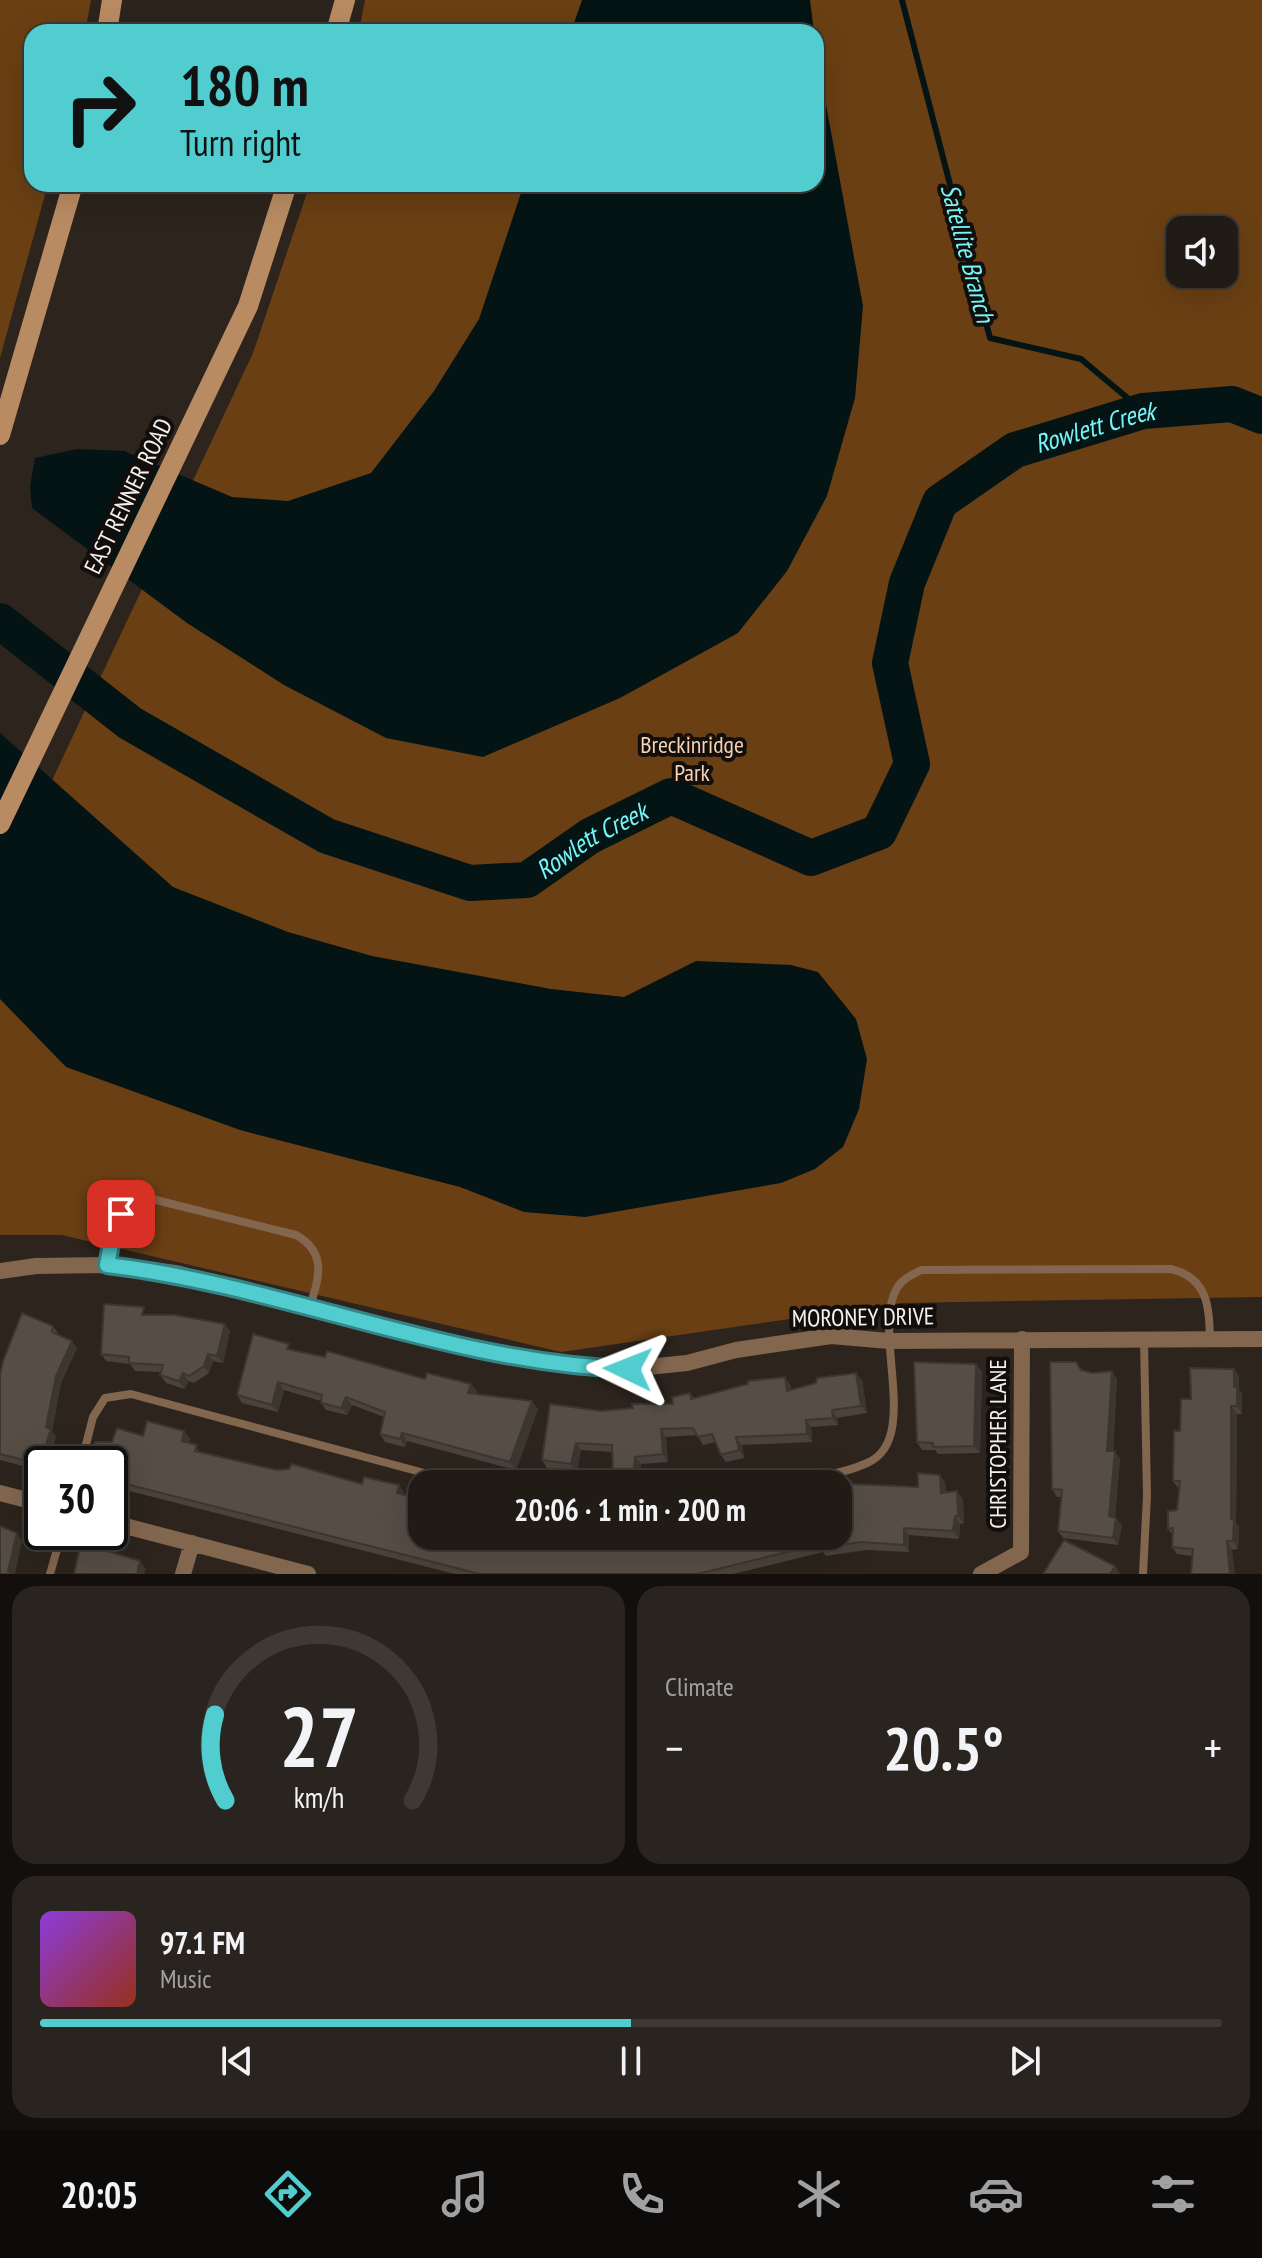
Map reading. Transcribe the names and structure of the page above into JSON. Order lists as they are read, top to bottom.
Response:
{
  "streets": {
    "main road": ["EAST RENNER ROAD"],
    "street": ["MORONEY DRIVE", "CHRISTOPHER LANE"]
  },
  "crossings": [
    ["MORONEY DRIVE", "CHRISTOPHER LANE"]
  ],
  "water": ["Satellite Branch", "Rowlett Creek"],
  "parks": ["Breckinridge Park"],
  "page": {
    "turn": ["180 m", "Turn right"],
    "limit": "30",
    "trip": "20:06 · 1 min · 200 m",
    "tile": "Climate",
    "heat": ["−", "20.5°", "+"],
    "song": ["97.1 FM", "Music"],
    "tabs": "20:05",
    "gauge": ["27", "km/h"]
  }
}
